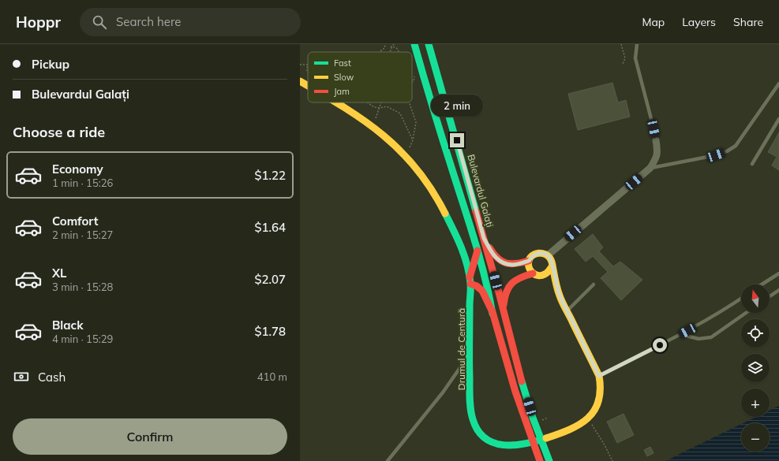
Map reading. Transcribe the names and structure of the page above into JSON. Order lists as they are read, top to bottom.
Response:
{
  "streets": {
    "main road": ["Bulevardul Galați", "Drumul de Centură"]
  },
  "legend": ["Fast", "Slow", "Jam"],
  "north": "top",
  "page": {
    "header": "Hoppr",
    "search": "Search here",
    "nav": ["Map", "Layers", "Share"],
    "banner": ["Pickup", "Bulevardul Galați"],
    "bubble": "2 min",
    "heading": "Choose a ride",
    "list": [
      {
        "name": "Economy",
        "note": "1 min · 15:26",
        "value": "$1.22"
      },
      {
        "name": "Comfort",
        "note": "2 min · 15:27",
        "value": "$1.64"
      },
      {
        "name": "XL",
        "note": "3 min · 15:28",
        "value": "$2.07"
      },
      {
        "name": "Black",
        "note": "4 min · 15:29",
        "value": "$1.78"
      }
    ],
    "map_buttons": ["+", "−"],
    "pay": ["Cash", "410 m"],
    "buttons": "Confirm"
  }
}
